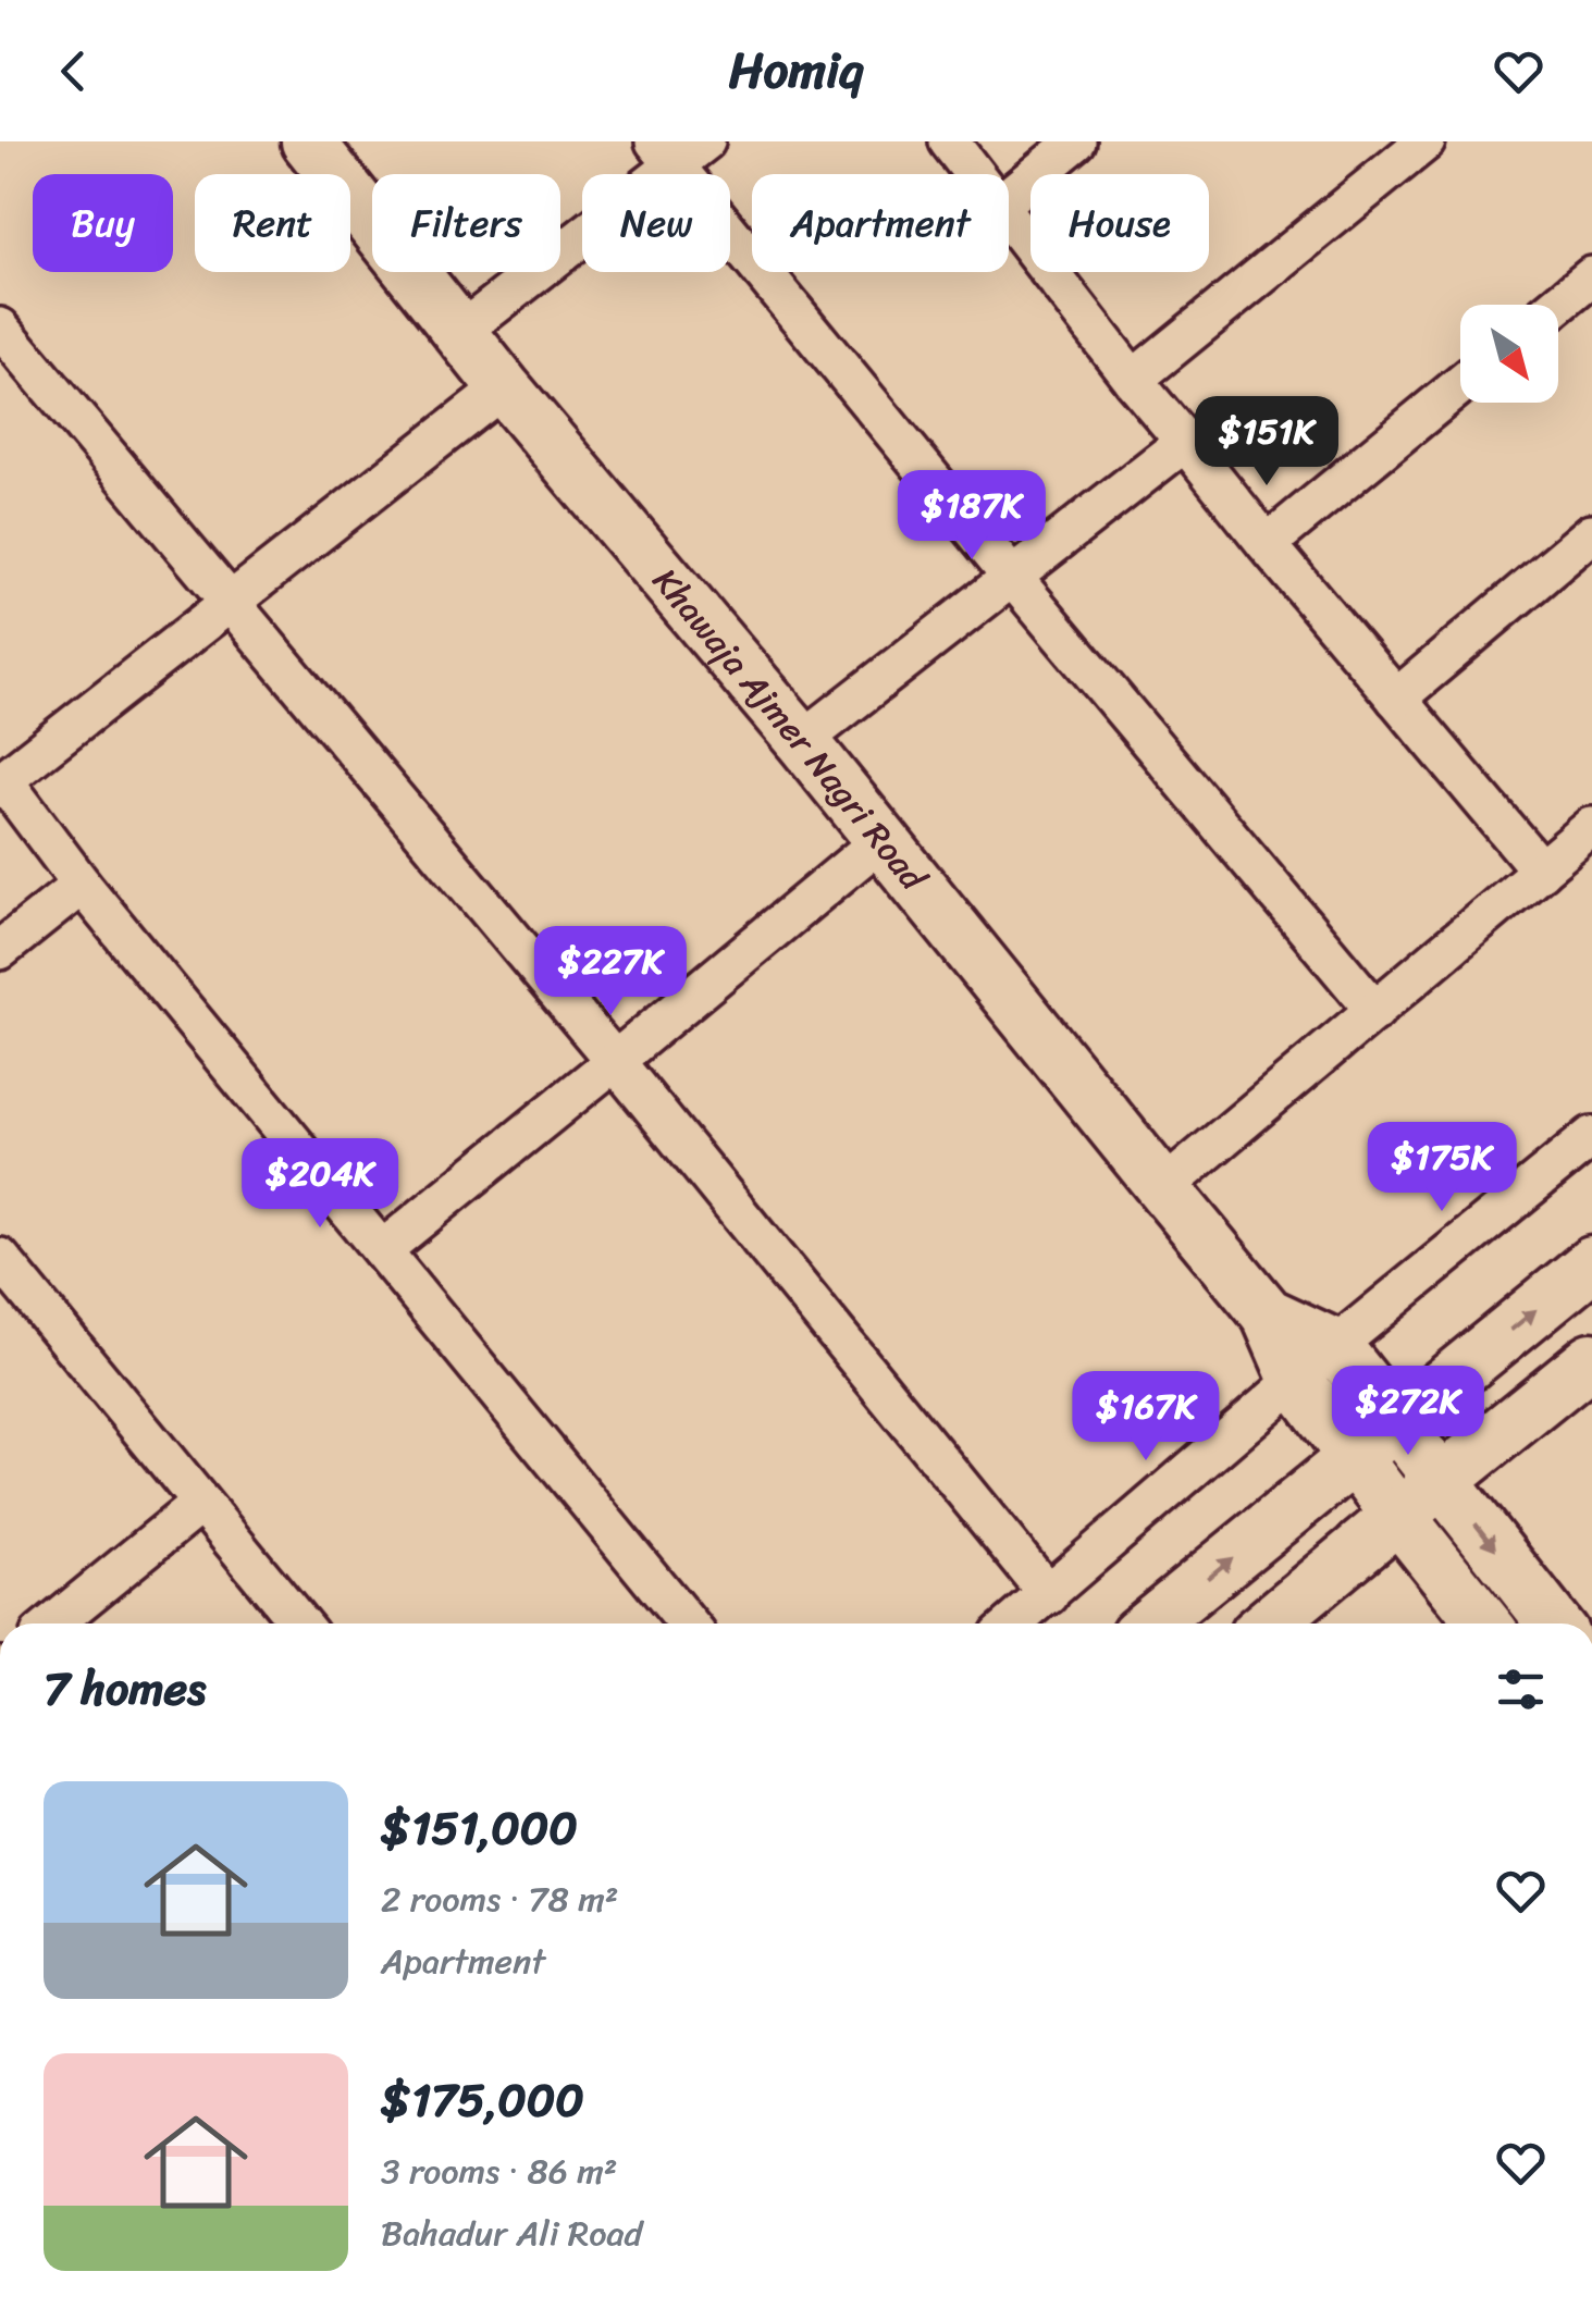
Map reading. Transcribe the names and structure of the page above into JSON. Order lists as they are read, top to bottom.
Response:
{
  "streets": {
    "street": ["Khawaja Ajmer Nagri Road"]
  },
  "north": "bottom right",
  "page": {
    "header": "Homiq",
    "chip": [
      "Buy",
      "Rent",
      "Filters",
      "New",
      "Apartment",
      "House"
    ],
    "price": [
      "$151K",
      "$187K",
      "$227K",
      "$175K",
      "$204K",
      "$272K",
      "$167K"
    ],
    "heading": "7 homes",
    "list": [
      {
        "name": "$151,000",
        "note": "2 rooms · 78 m² · Apartment"
      },
      {
        "name": "$175,000",
        "note": "3 rooms · 86 m² · Bahadur Ali Road"
      }
    ]
  }
}
